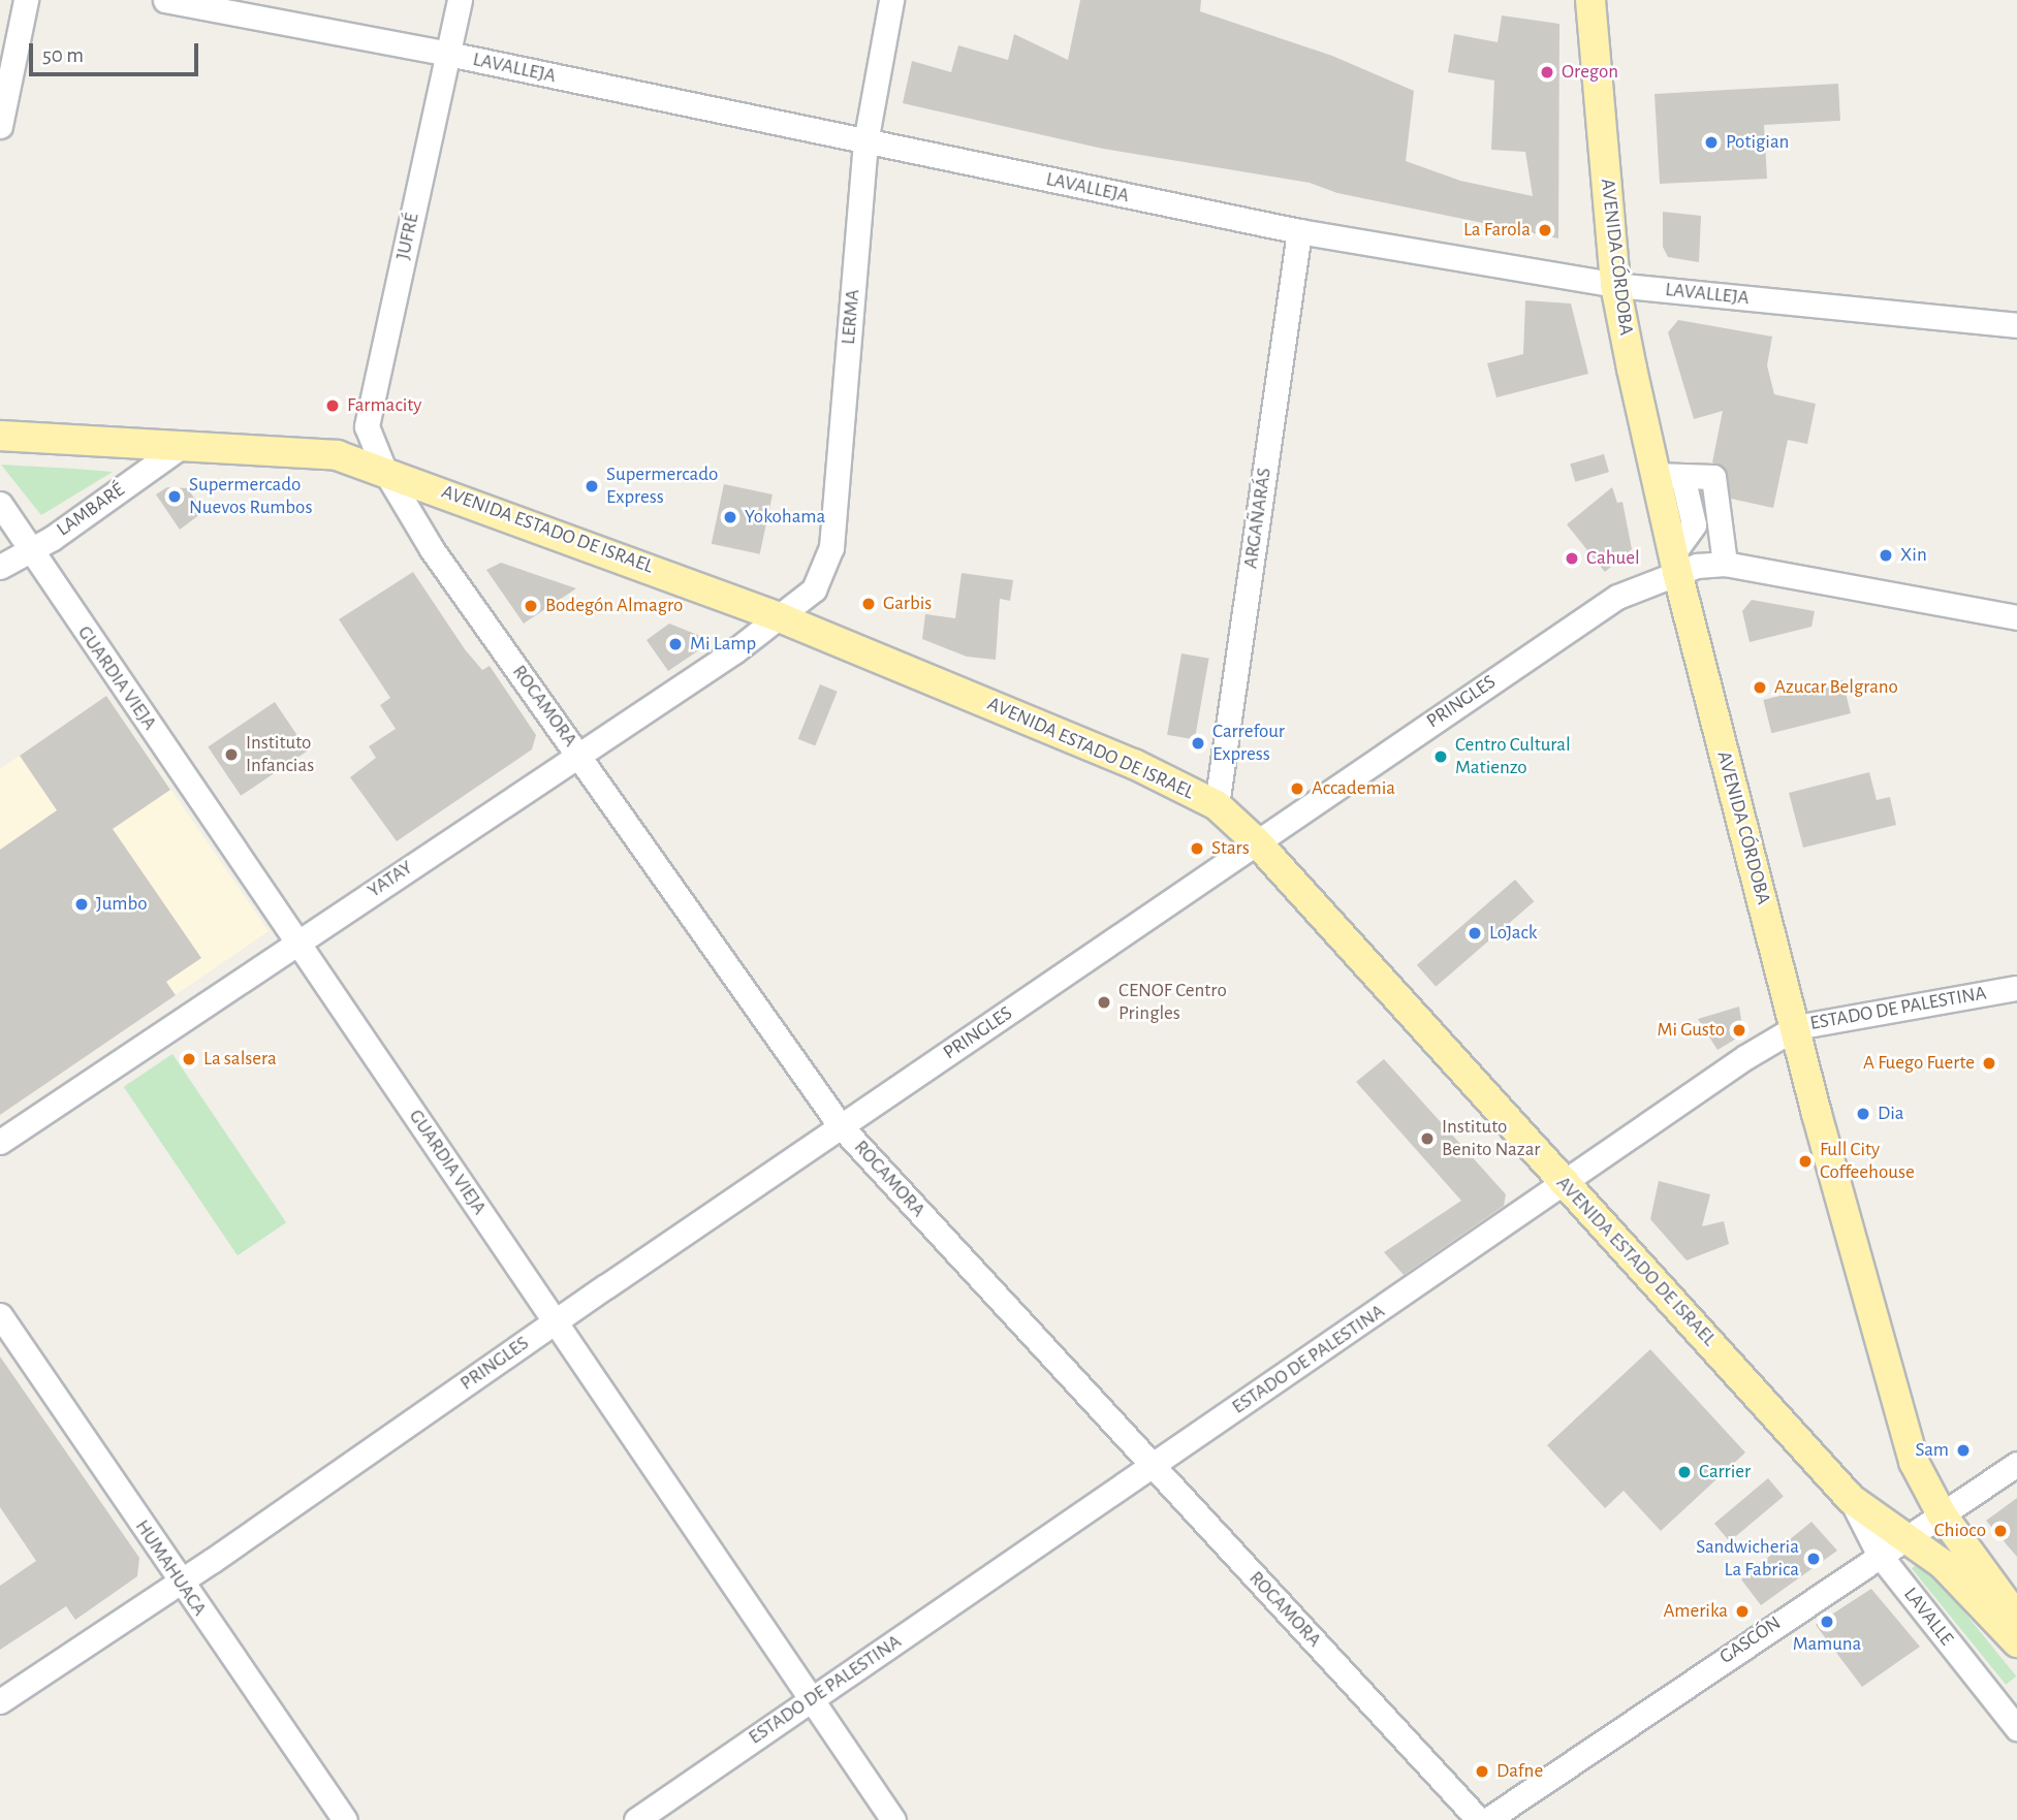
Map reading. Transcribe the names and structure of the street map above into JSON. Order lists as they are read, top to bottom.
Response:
{
  "streets": {
    "main road": ["AVENIDA CÓRDOBA", "AVENIDA ESTADO DE ISRAEL"],
    "street": [
      "LAVALLEJA",
      "JUFRÉ",
      "LERMA",
      "LAMBARÉ",
      "ARGAÑARÁS",
      "GUARDIA VIEJA",
      "PRINGLES",
      "ROCAMORA",
      "YATAY",
      "ESTADO DE PALESTINA",
      "HUMAHUACA",
      "LAVALLE",
      "GASCÓN"
    ]
  },
  "crossings": [
    ["LAVALLEJA", "JUFRÉ"],
    ["LAVALLEJA", "AVENIDA CÓRDOBA"],
    ["LAVALLEJA", "LERMA"],
    ["LAVALLEJA", "ARGAÑARÁS"],
    ["JUFRÉ", "AVENIDA ESTADO DE ISRAEL"],
    ["JUFRÉ", "ROCAMORA"],
    ["AVENIDA CÓRDOBA", "PRINGLES"],
    ["AVENIDA CÓRDOBA", "ESTADO DE PALESTINA"],
    ["AVENIDA CÓRDOBA", "GASCÓN"],
    ["LERMA", "AVENIDA ESTADO DE ISRAEL"],
    ["LERMA", "YATAY"],
    ["LAMBARÉ", "AVENIDA ESTADO DE ISRAEL"],
    ["LAMBARÉ", "GUARDIA VIEJA"],
    ["ARGAÑARÁS", "AVENIDA ESTADO DE ISRAEL"],
    ["AVENIDA ESTADO DE ISRAEL", "PRINGLES"],
    ["AVENIDA ESTADO DE ISRAEL", "ROCAMORA"],
    ["AVENIDA ESTADO DE ISRAEL", "YATAY"],
    ["AVENIDA ESTADO DE ISRAEL", "ESTADO DE PALESTINA"],
    ["AVENIDA ESTADO DE ISRAEL", "LAVALLE"],
    ["AVENIDA ESTADO DE ISRAEL", "GASCÓN"],
    ["GUARDIA VIEJA", "PRINGLES"],
    ["GUARDIA VIEJA", "YATAY"],
    ["GUARDIA VIEJA", "ESTADO DE PALESTINA"],
    ["PRINGLES", "ROCAMORA"],
    ["PRINGLES", "HUMAHUACA"],
    ["ROCAMORA", "YATAY"],
    ["ROCAMORA", "ESTADO DE PALESTINA"],
    ["LAVALLE", "GASCÓN"]
  ],
  "places": [
    "Oregon",
    "Potigian",
    "La Farola",
    "Farmacity",
    "Supermercado Express",
    "Supermercado Nuevos Rumbos",
    "Yokohama",
    "Xin",
    "Cahuel",
    "Garbis",
    "Bodegón Almagro",
    "Mi Lamp",
    "Azucar Belgrano",
    "Carrefour Express",
    "Instituto Infancias",
    "Centro Cultural Matienzo",
    "Accademia",
    "Stars",
    "Jumbo",
    "LoJack",
    "CENOF Centro Pringles",
    "Mi Gusto",
    "La salsera",
    "A Fuego Fuerte",
    "Dia",
    "Instituto Benito Nazar",
    "Full City Coffeehouse",
    "Sam",
    "Carrier",
    "Chioco",
    "Sandwicheria La Fabrica",
    "Amerika",
    "Mamuna",
    "Dafne"
  ],
  "scale_bar": "50 m"
}
